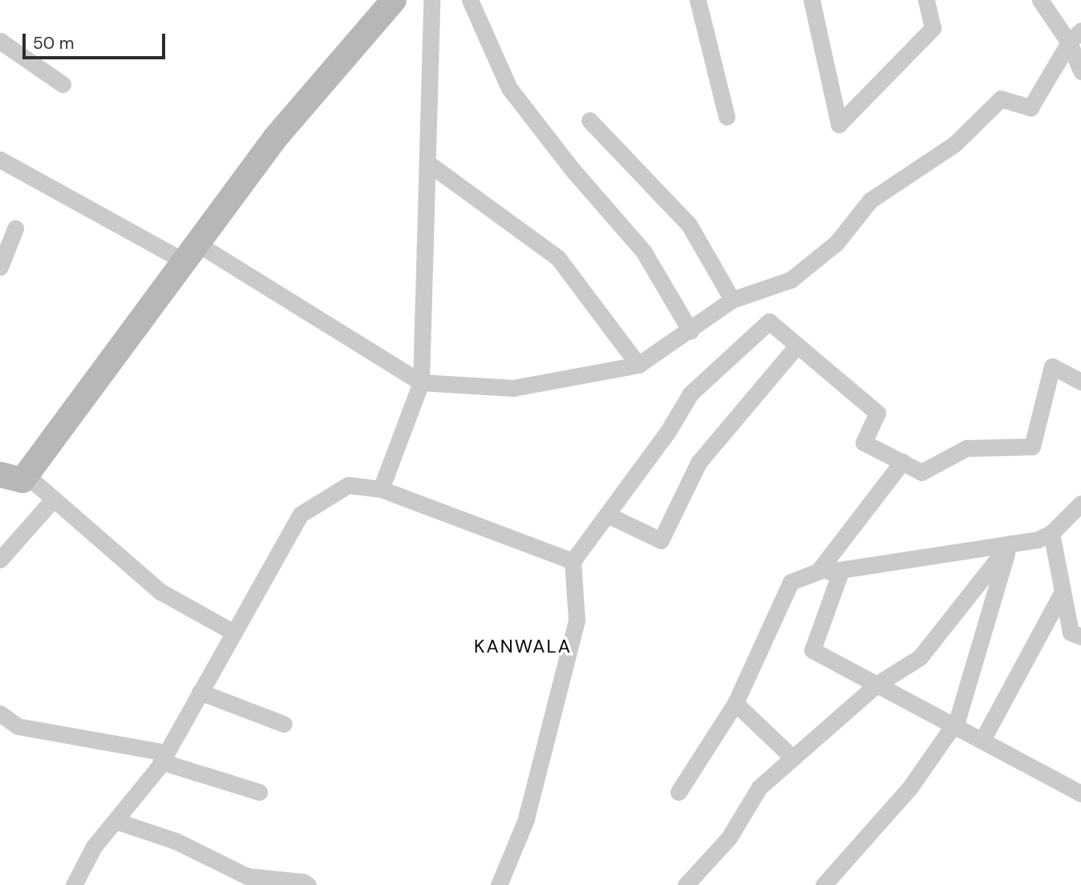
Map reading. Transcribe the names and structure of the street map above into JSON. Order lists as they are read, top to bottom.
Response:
{
  "districts": ["KANWALA"],
  "scale_bar": "50 m"
}
